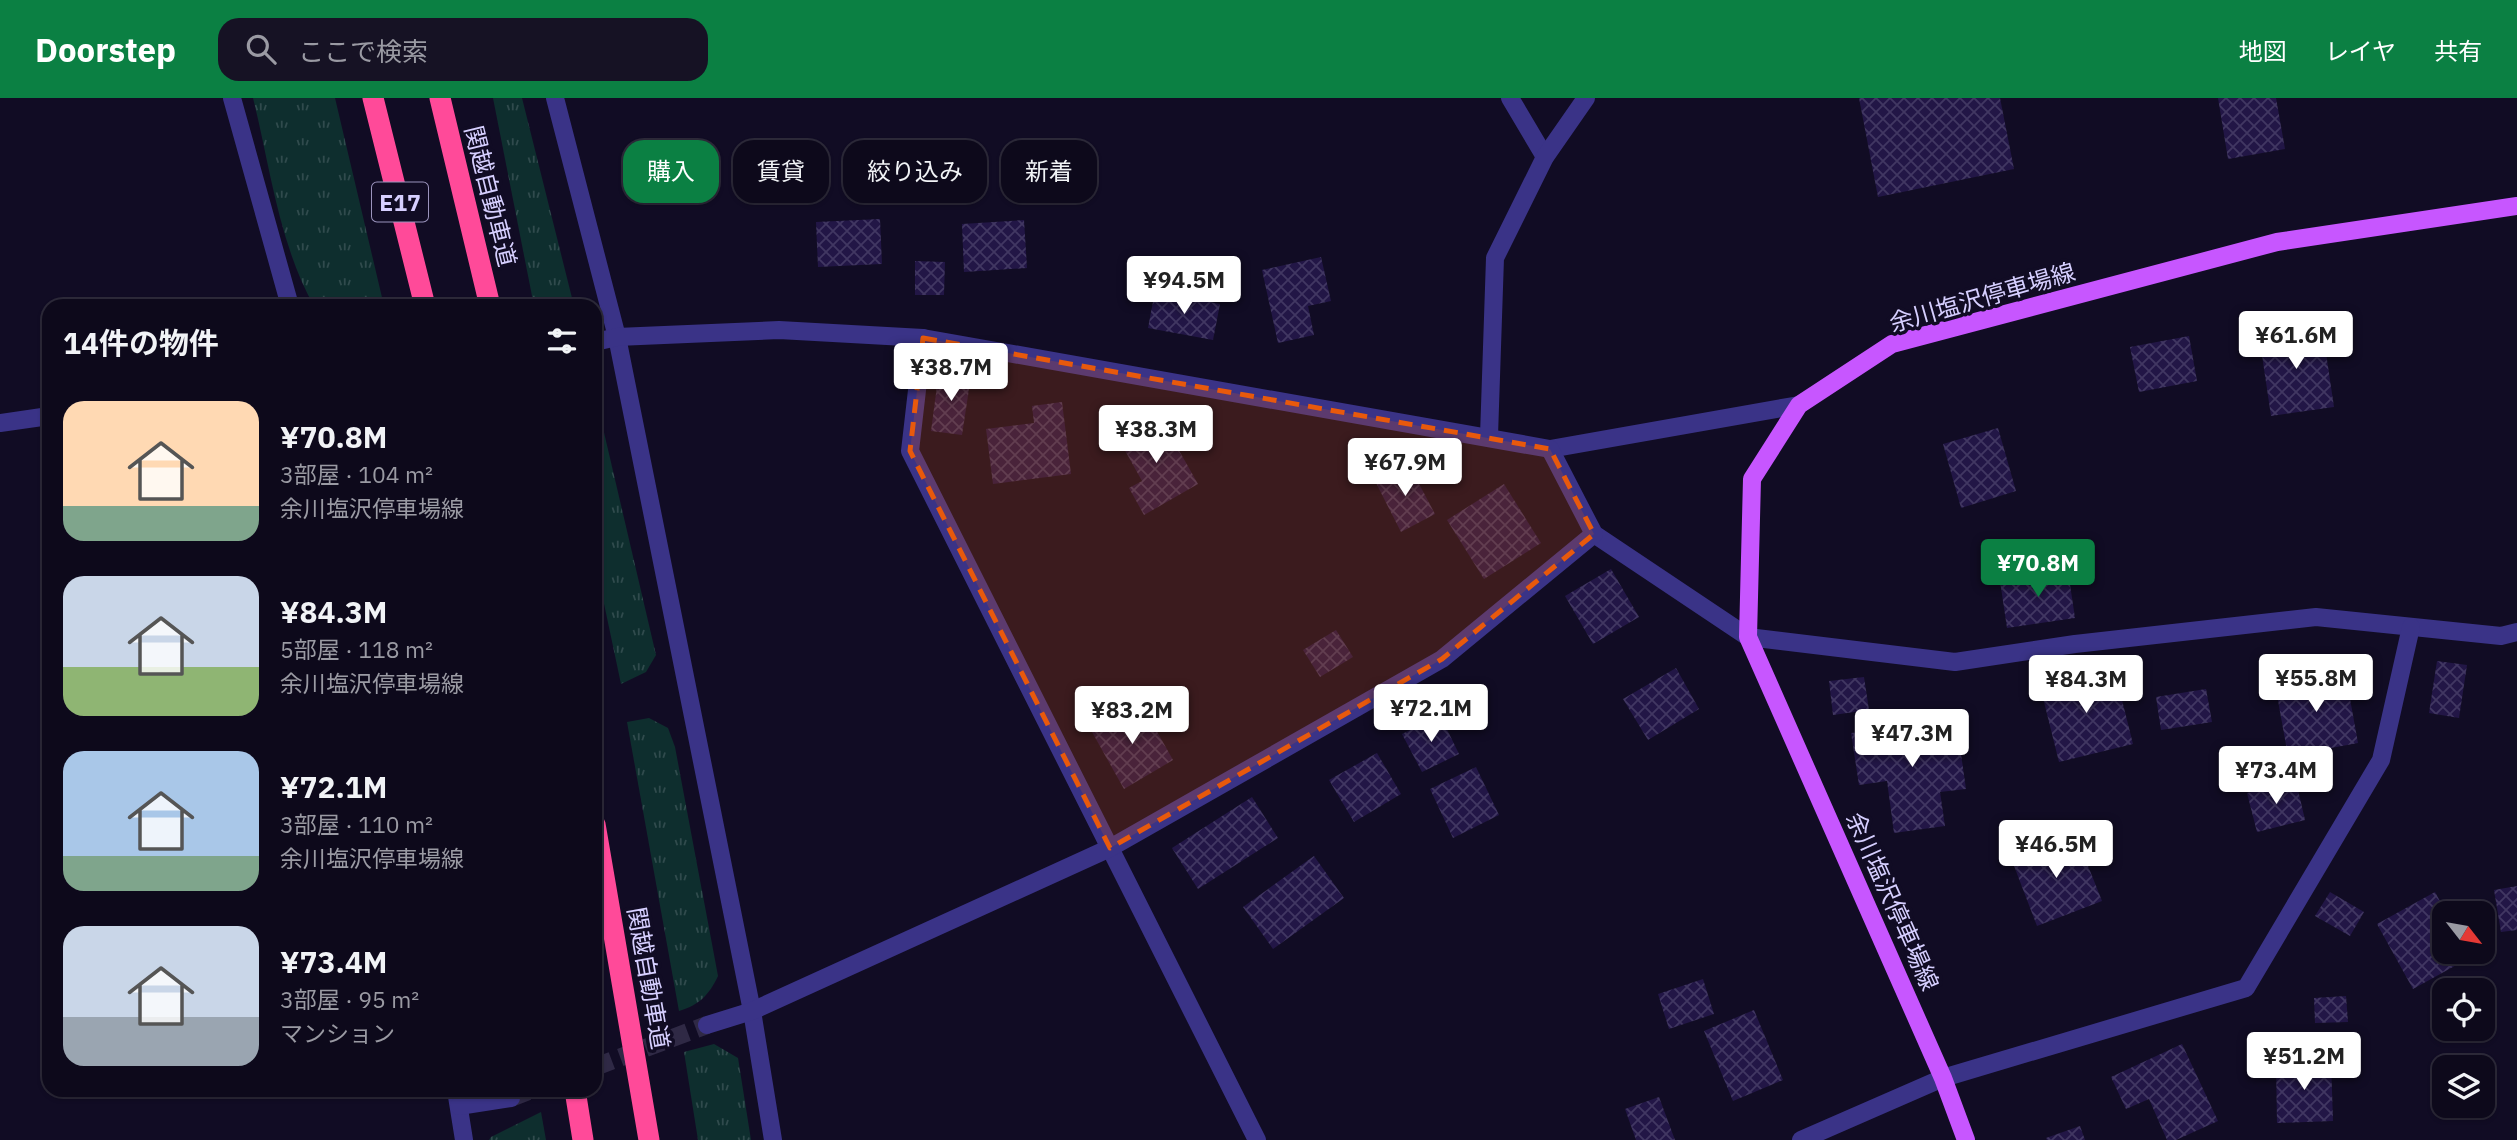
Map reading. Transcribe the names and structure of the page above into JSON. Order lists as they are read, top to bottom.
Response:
{
  "streets": {
    "highway": ["関越自動車道", "E17"],
    "main road": ["余川塩沢停車場線"]
  },
  "north": "bottom right",
  "page": {
    "header": "Doorstep",
    "search": "ここで検索",
    "nav": ["地図", "レイヤ", "共有"],
    "chip": [
      "購入",
      "賃貸",
      "絞り込み",
      "新着"
    ],
    "price": [
      "¥94.5M",
      "¥61.6M",
      "¥38.7M",
      "¥38.3M",
      "¥67.9M",
      "¥70.8M",
      "¥55.8M",
      "¥84.3M",
      "¥72.1M",
      "¥83.2M",
      "¥47.3M",
      "¥73.4M",
      "¥46.5M",
      "¥51.2M"
    ],
    "heading": "14件の物件",
    "list": [
      {
        "name": "¥70.8M",
        "note": "3部屋 · 104 m² · 余川塩沢停車場線"
      },
      {
        "name": "¥84.3M",
        "note": "5部屋 · 118 m² · 余川塩沢停車場線"
      },
      {
        "name": "¥72.1M",
        "note": "3部屋 · 110 m² · 余川塩沢停車場線"
      },
      {
        "name": "¥73.4M",
        "note": "3部屋 · 95 m² · マンション"
      }
    ]
  }
}
